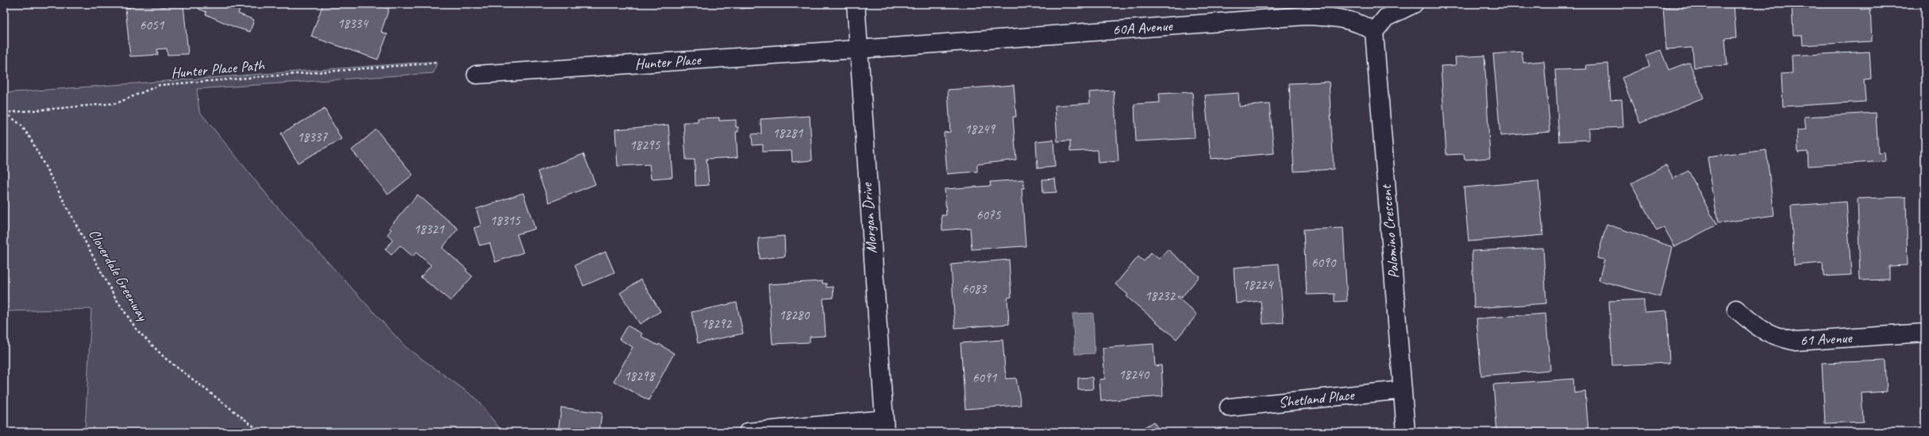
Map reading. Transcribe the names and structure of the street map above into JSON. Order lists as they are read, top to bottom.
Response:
{
  "streets": {
    "street": [
      "60A Avenue",
      "Hunter Place",
      "Morgan Drive",
      "Palomino Crescent",
      "61 Avenue",
      "Shetland Place"
    ],
    "path": ["Hunter Place Path", "Cloverdale Greenway"]
  },
  "crossings": [
    ["60A Avenue", "Hunter Place"],
    ["60A Avenue", "Morgan Drive"],
    ["60A Avenue", "Palomino Crescent"],
    ["Hunter Place", "Morgan Drive"],
    ["Hunter Place Path", "Cloverdale Greenway"],
    ["Palomino Crescent", "Shetland Place"]
  ],
  "house_numbers": [
    "18334",
    "6051",
    "18249",
    "18281",
    "18337",
    "18295",
    "6075",
    "18315",
    "18321",
    "6090",
    "18224",
    "6083",
    "18232",
    "18280",
    "18292",
    "18240",
    "18298",
    "6091"
  ]
}
